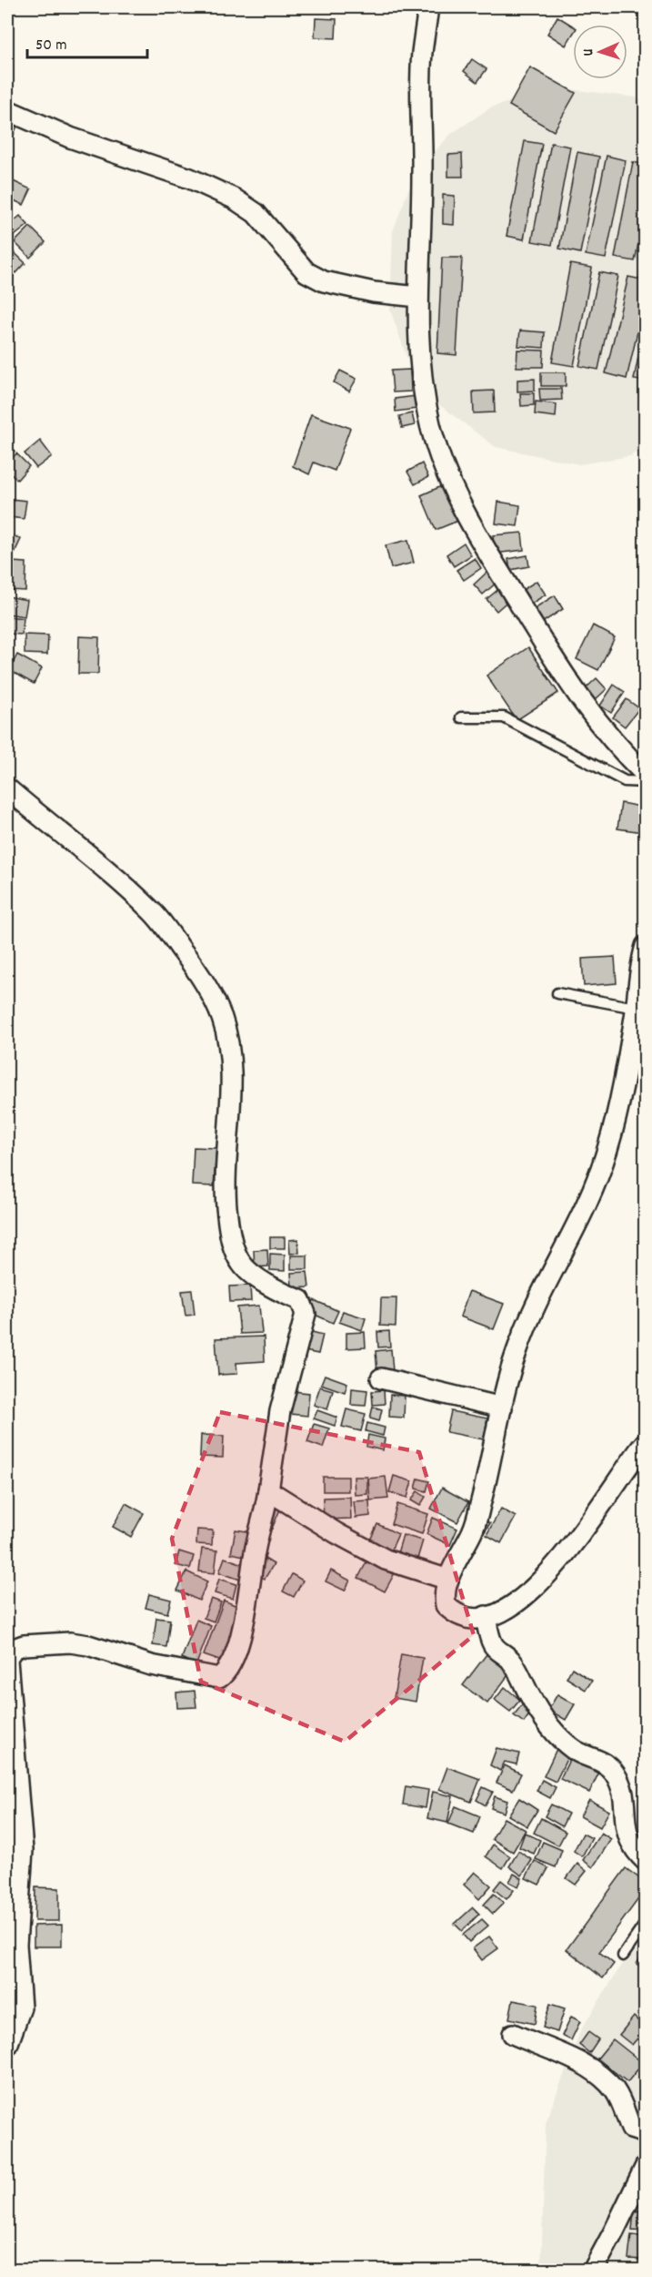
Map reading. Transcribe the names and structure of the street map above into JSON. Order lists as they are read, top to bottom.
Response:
{
  "scale_bar": "50 m",
  "north": "left"
}
